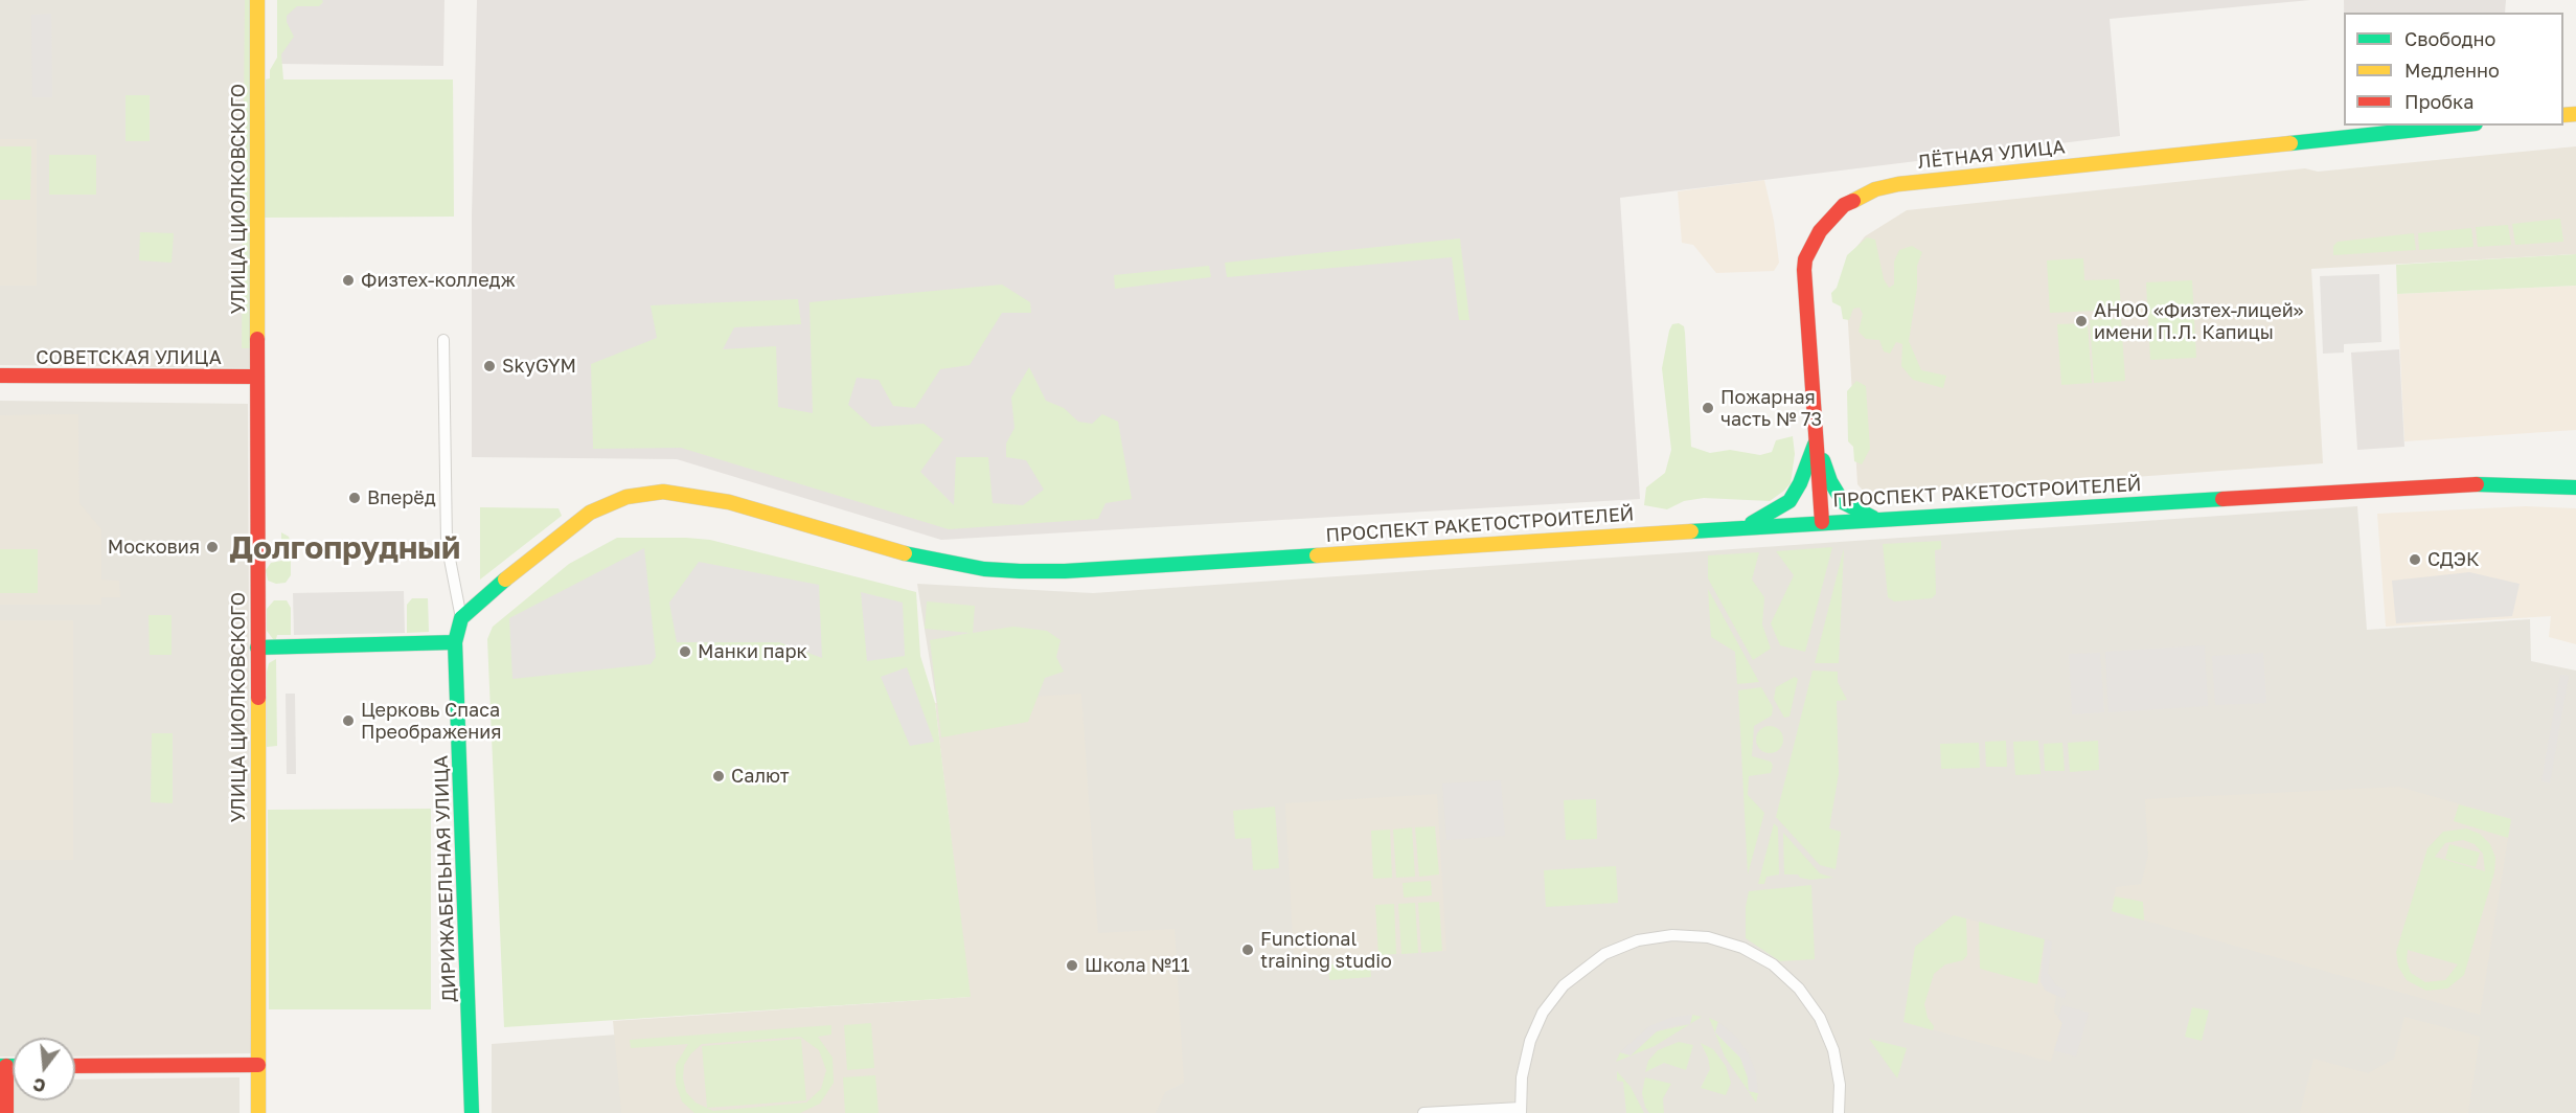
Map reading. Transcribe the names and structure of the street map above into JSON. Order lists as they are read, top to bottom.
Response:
{
  "streets": {
    "street": [
      "ЛЁТНАЯ УЛИЦА",
      "УЛИЦА ЦИОЛКОВСКОГО",
      "СОВЕТСКАЯ УЛИЦА",
      "ПРОСПЕКТ РАКЕТОСТРОИТЕЛЕЙ",
      "ДИРИЖАБЕЛЬНАЯ УЛИЦА"
    ]
  },
  "crossings": [
    ["ЛЁТНАЯ УЛИЦА", "ПРОСПЕКТ РАКЕТОСТРОИТЕЛЕЙ"],
    ["УЛИЦА ЦИОЛКОВСКОГО", "СОВЕТСКАЯ УЛИЦА"]
  ],
  "districts": ["Долгопрудный"],
  "places": [
    "Физтех-колледж",
    "АНОО «Физтех-лицей» имени П.Л. Капицы",
    "SkyGYM",
    "Пожарная часть № 73",
    "Вперёд",
    "Московия",
    "СДЭК",
    "Манки парк",
    "Церковь Спаса Преображения",
    "Салют",
    "Functional training studio",
    "Школа №11"
  ],
  "legend": ["Свободно", "Медленно", "Пробка"],
  "north": "bottom"
}
